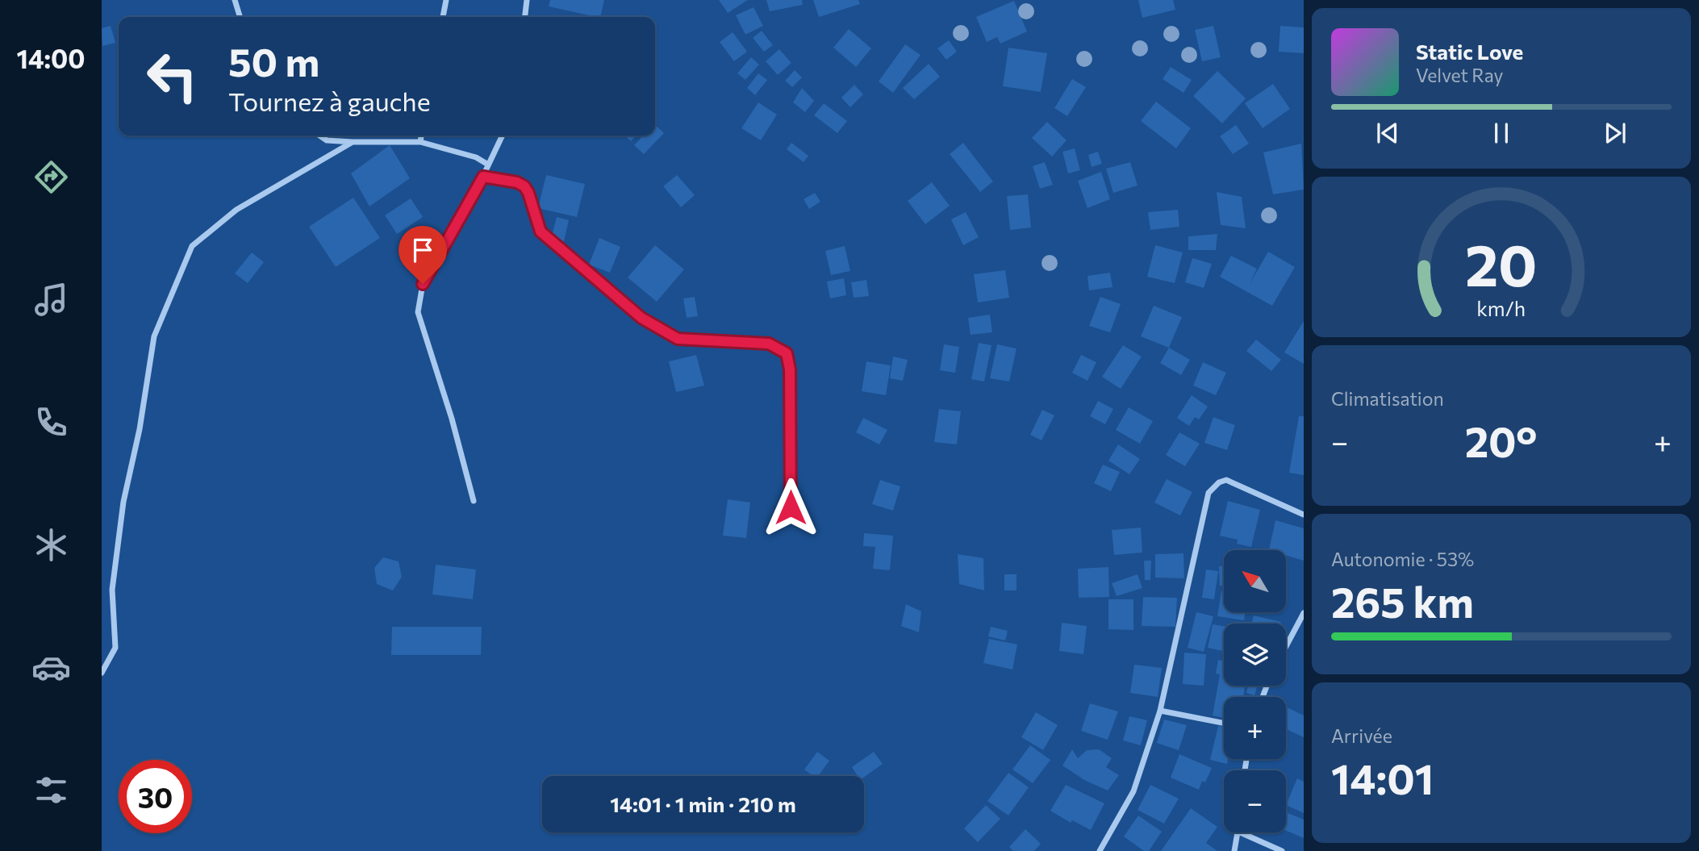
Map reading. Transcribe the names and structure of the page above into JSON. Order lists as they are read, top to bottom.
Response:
{
  "north": "top left",
  "page": {
    "tabs": "14:00",
    "turn": ["50 m", "Tournez à gauche"],
    "song": ["Static Love", "Velvet Ray"],
    "tile": [
      "Climatisation",
      ["Autonomie · 53%", "265 km"],
      ["Arrivée", "14:01"]
    ],
    "heat": ["−", "20°", "+"],
    "map_buttons": ["+", "−"],
    "limit": "30",
    "trip": "14:01 · 1 min · 210 m",
    "gauge": ["20", "km/h"]
  }
}
